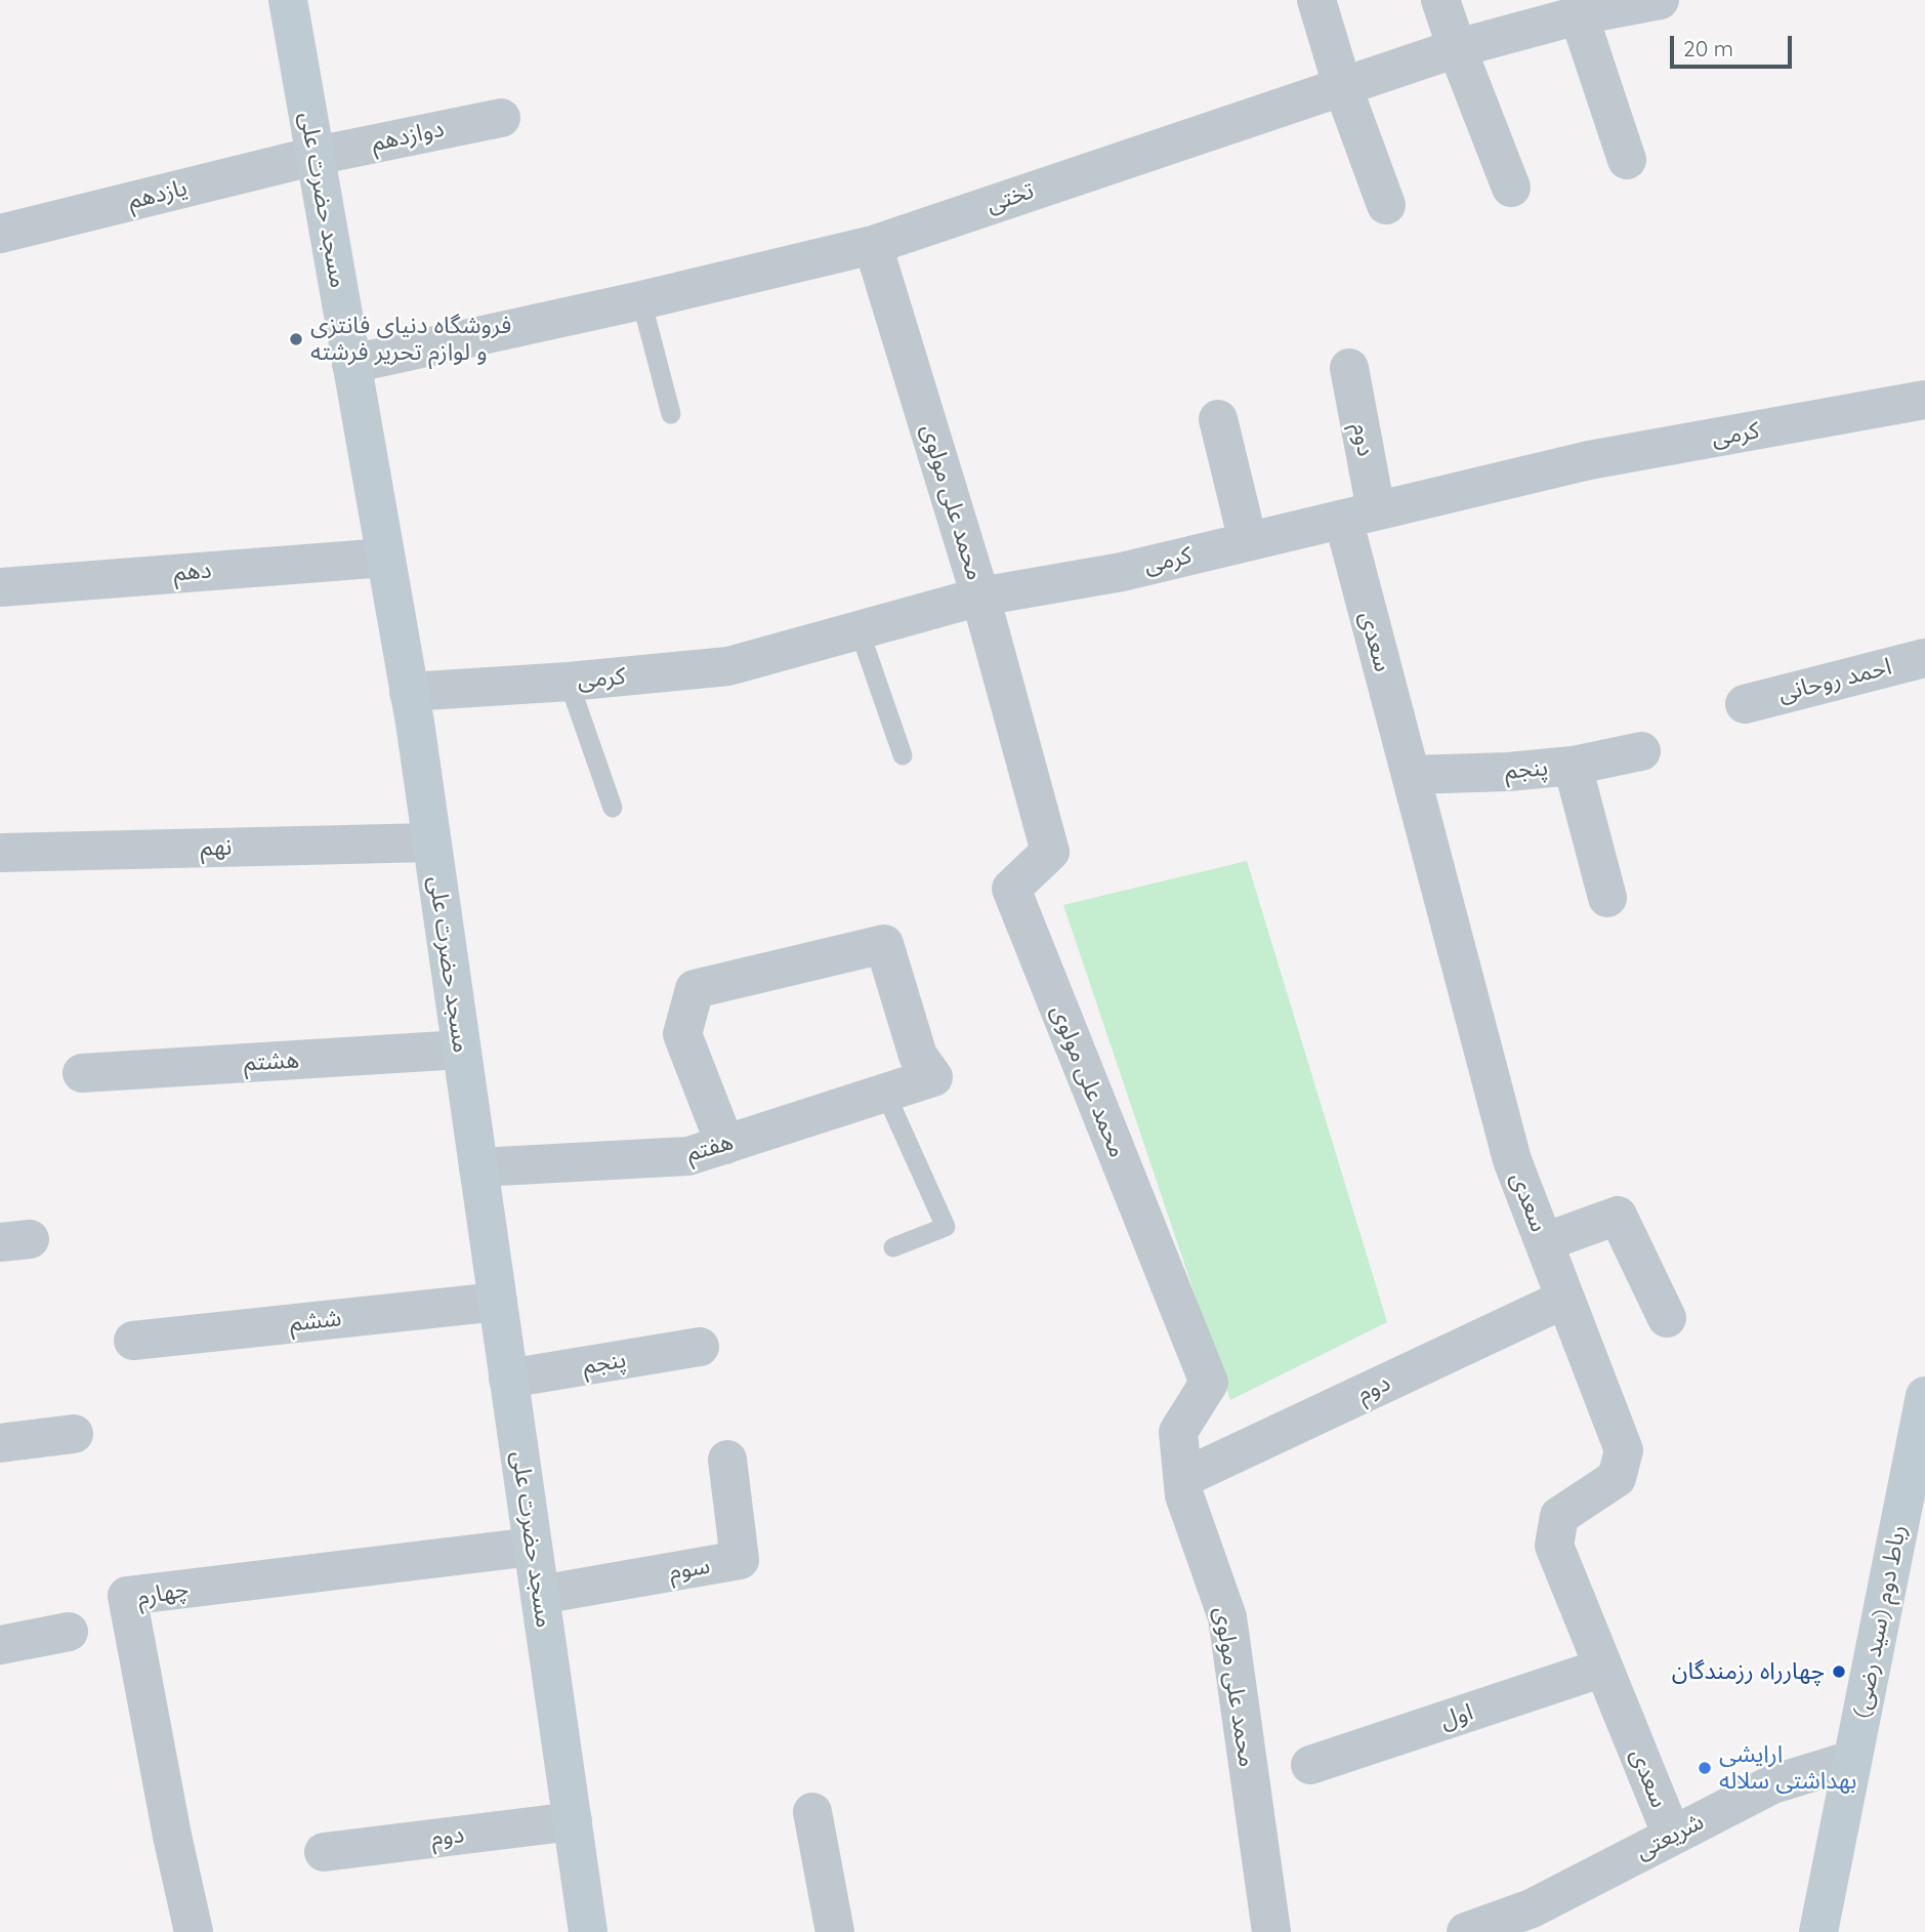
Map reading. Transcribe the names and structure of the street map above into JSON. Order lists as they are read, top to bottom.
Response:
{
  "streets": {
    "street": [
      "دوازدهم",
      "یازدهم",
      "تختی",
      "مسجد حضرت علی",
      "کرمی",
      "دوم",
      "محمد علی مولوی",
      "دهم",
      "سعدی",
      "احمد روحانی",
      "پنجم",
      "نهم",
      "هشتم",
      "هفتم",
      "ششم",
      "سوم",
      "چهارم",
      "رباط دوم (سید رضی)",
      "اول",
      "شریعتی"
    ]
  },
  "crossings": [
    ["دوازدهم", "یازدهم"],
    ["دوازدهم", "مسجد حضرت علی"],
    ["یازدهم", "مسجد حضرت علی"],
    ["تختی", "مسجد حضرت علی"],
    ["تختی", "محمد علی مولوی"],
    ["مسجد حضرت علی", "کرمی"],
    ["مسجد حضرت علی", "دوم"],
    ["مسجد حضرت علی", "دهم"],
    ["مسجد حضرت علی", "پنجم"],
    ["مسجد حضرت علی", "نهم"],
    ["مسجد حضرت علی", "هشتم"],
    ["مسجد حضرت علی", "هفتم"],
    ["مسجد حضرت علی", "ششم"],
    ["مسجد حضرت علی", "سوم"],
    ["مسجد حضرت علی", "چهارم"],
    ["کرمی", "دوم"],
    ["کرمی", "محمد علی مولوی"],
    ["کرمی", "سعدی"],
    ["دوم", "محمد علی مولوی"],
    ["دوم", "سعدی"],
    ["سعدی", "پنجم"],
    ["سعدی", "اول"],
    ["سعدی", "شریعتی"],
    ["رباط دوم (سید رضی)", "شریعتی"]
  ],
  "places": ["فروشگاه دنیای فانتزی و لوازم تحریر فرشته", "چهارراه رزمندگان", "ارایشی بهداشتی سلاله"],
  "scale_bar": "20 m"
}
